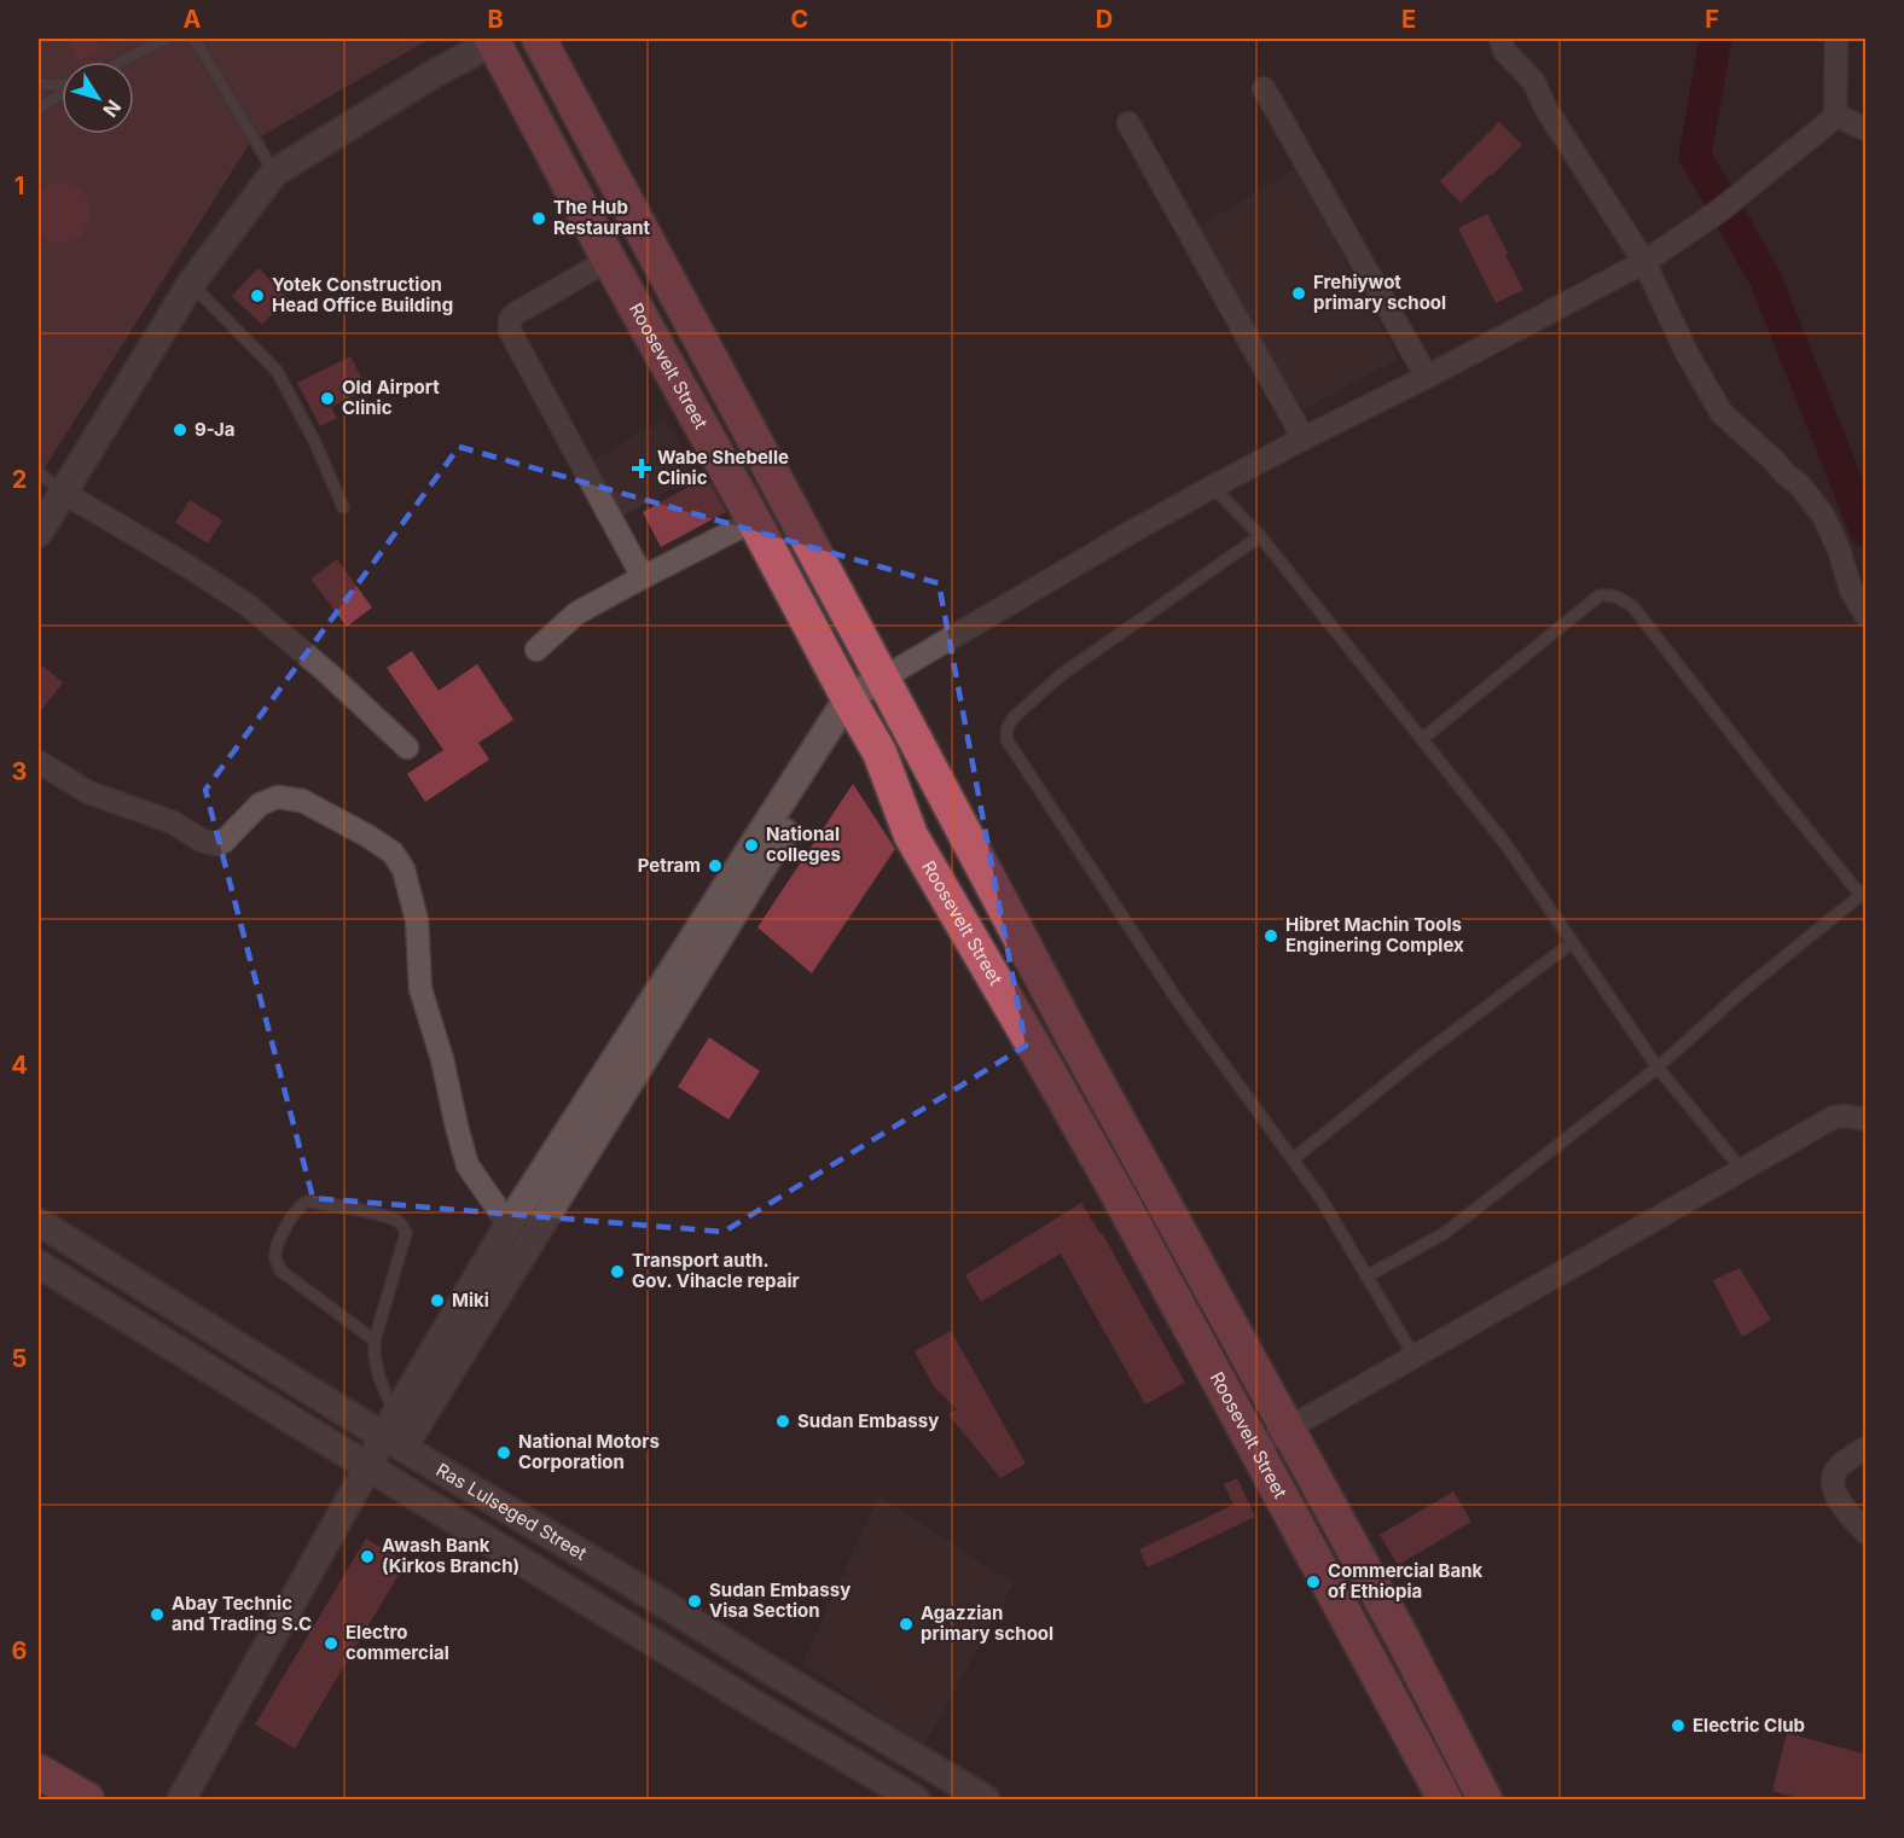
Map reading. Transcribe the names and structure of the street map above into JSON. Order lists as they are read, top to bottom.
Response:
{
  "streets": {
    "main road": ["Roosevelt Street"],
    "street": ["Ras Lulseged Street"]
  },
  "places": {
    "other": [
      "The Hub Restaurant",
      "Frehiywot primary school",
      "Yotek Construction Head Office Building",
      "Old Airport Clinic",
      "9-Ja",
      "National colleges",
      "Petram",
      "Hibret Machin Tools Enginering Complex",
      "Transport auth. Gov. Vihacle repair",
      "Miki",
      "Sudan Embassy",
      "National Motors Corporation",
      "Awash Bank (Kirkos Branch)",
      "Commercial Bank of Ethiopia",
      "Sudan Embassy Visa Section",
      "Abay Technic and Trading S.C",
      "Agazzian primary school",
      "Electro commercial",
      "Electric Club"
    ],
    "health": ["Wabe Shebelle Clinic"]
  },
  "north": "bottom right",
  "grid": {
    "columns": [
      "A",
      "B",
      "C",
      "D",
      "E",
      "F"
    ],
    "rows": [
      "1",
      "2",
      "3",
      "4",
      "5",
      "6"
    ]
  }
}
